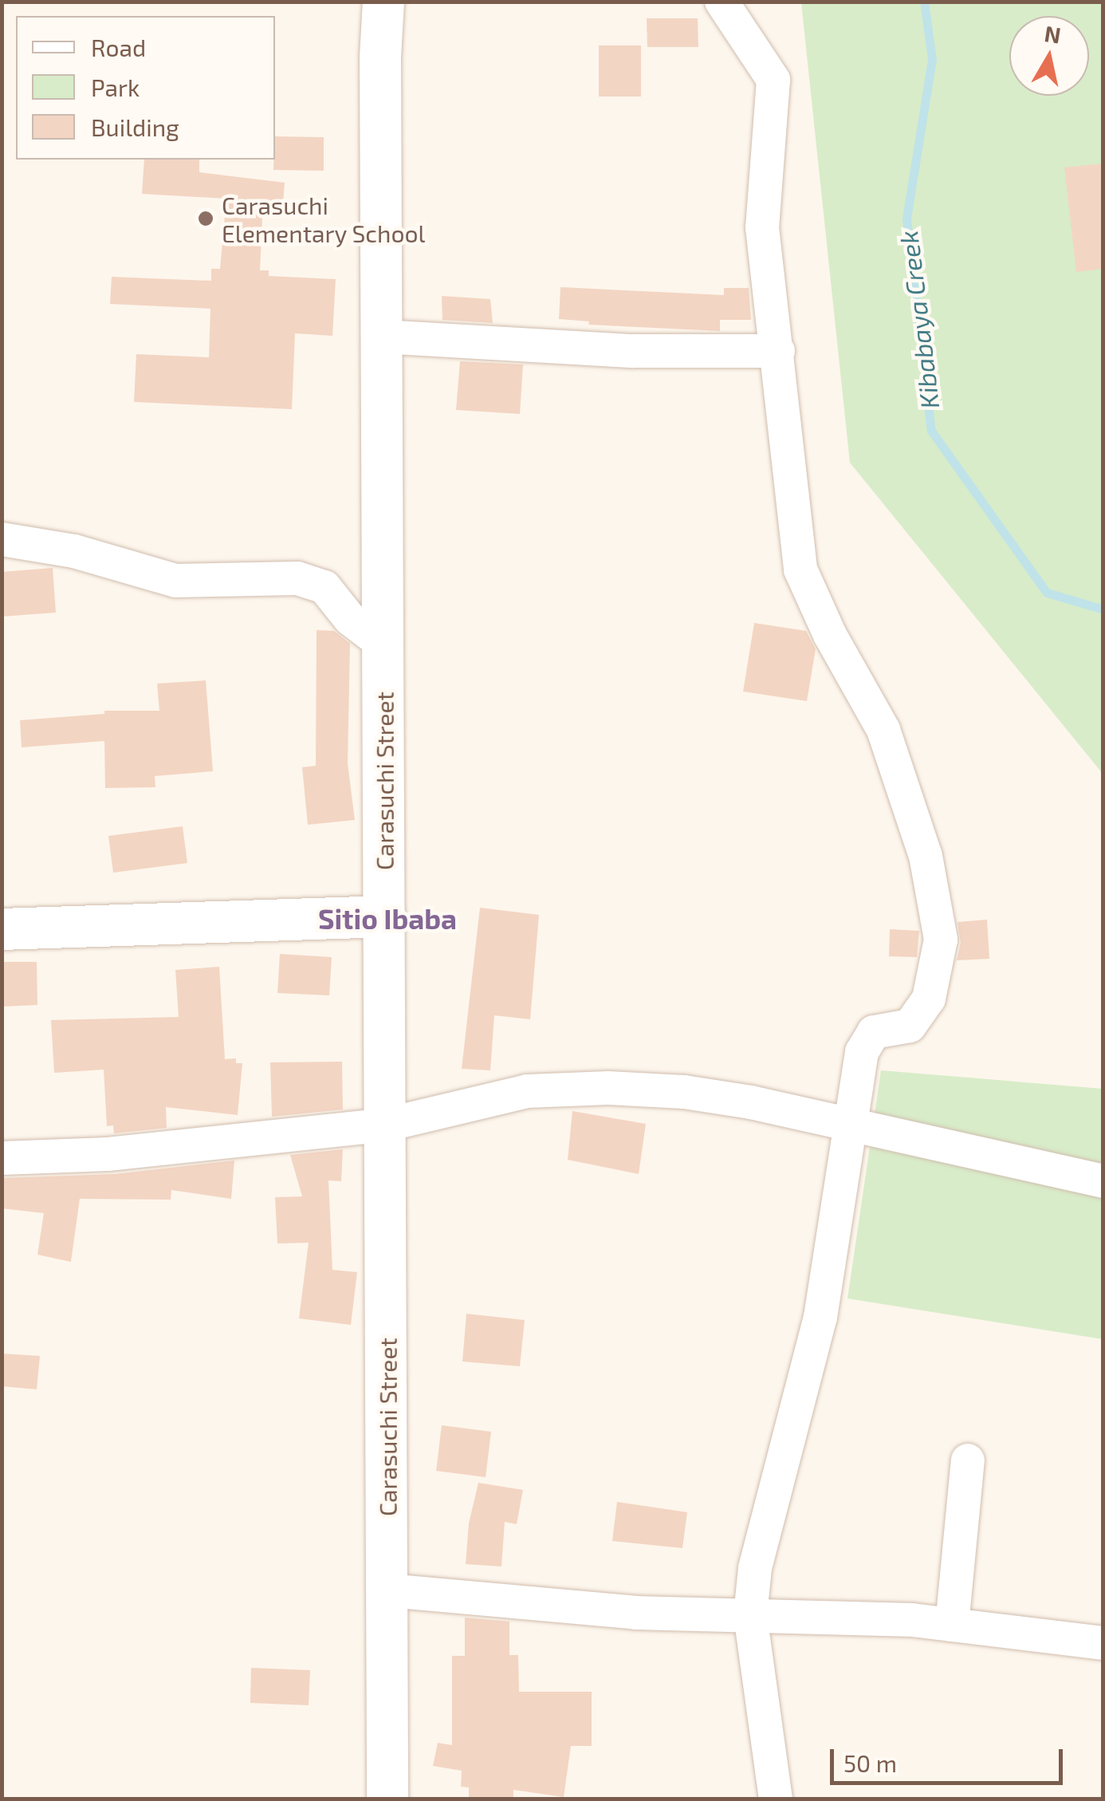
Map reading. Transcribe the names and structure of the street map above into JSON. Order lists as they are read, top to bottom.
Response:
{
  "streets": {
    "street": ["Carasuchi Street"]
  },
  "districts": ["Sitio Ibaba"],
  "water": ["Kibabaya Creek"],
  "places": ["Carasuchi Elementary School"],
  "legend": ["Road", "Park", "Building"],
  "scale_bar": "50 m",
  "north": "top"
}
